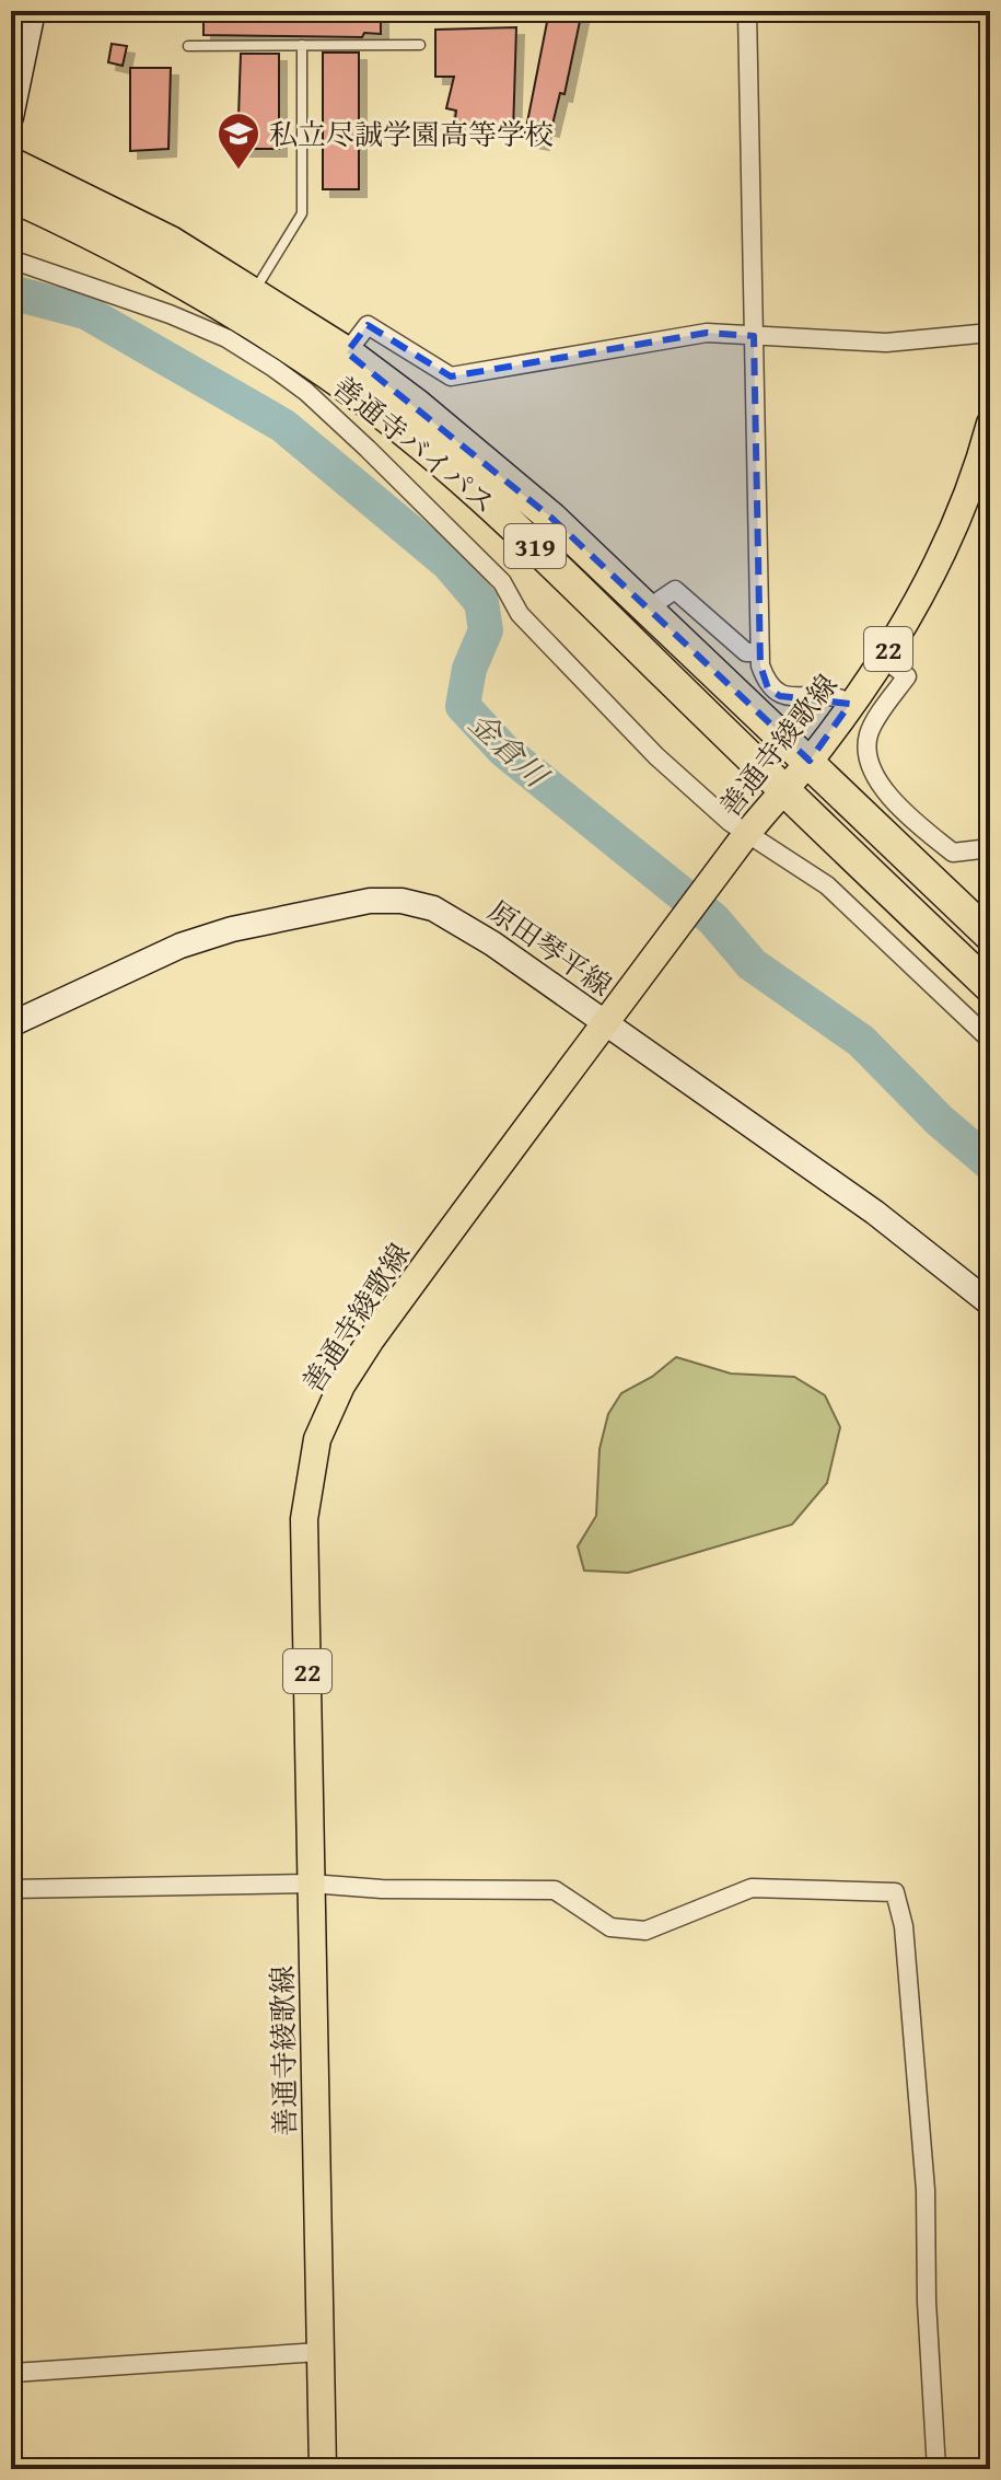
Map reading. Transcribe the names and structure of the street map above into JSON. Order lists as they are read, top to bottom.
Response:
{
  "streets": {
    "highway": ["善通寺バイパス", "319"],
    "main road": ["22", "善通寺綾歌線", "原田琴平線"]
  },
  "crossings": [
    ["善通寺バイパス", "善通寺綾歌線"],
    ["善通寺綾歌線", "原田琴平線"]
  ],
  "water": ["金倉川"],
  "places": {
    "school or university": ["私立尽誠学園高等学校"]
  }
}
